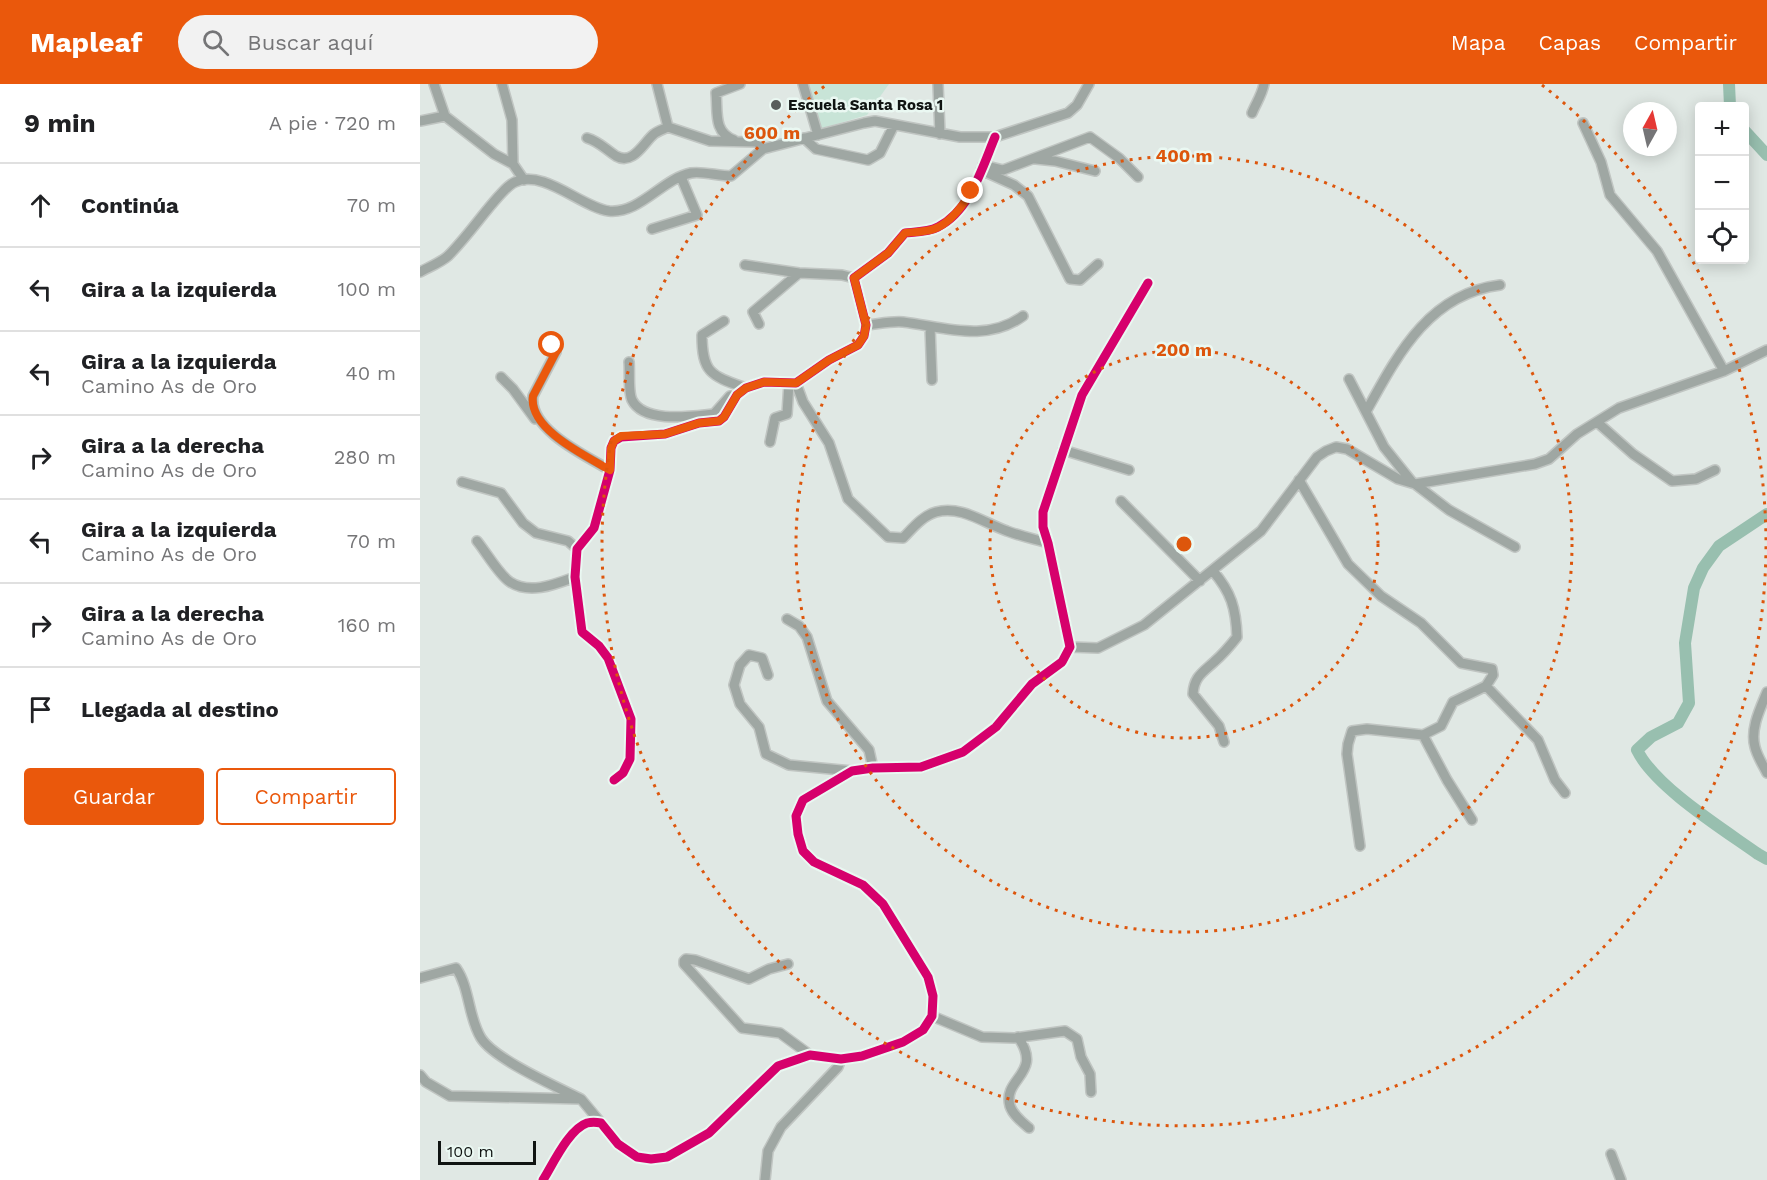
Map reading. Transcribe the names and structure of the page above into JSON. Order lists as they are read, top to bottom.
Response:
{
  "places": ["Escuela Santa Rosa 1"],
  "scale_bar": "100 m",
  "north": "top",
  "page": {
    "header": "Mapleaf",
    "search": "Buscar aquí",
    "nav": ["Mapa", "Capas", "Compartir"],
    "heading": ["9 min", "A pie · 720 m"],
    "map_buttons": ["+", "−"],
    "list": [
      ["Continúa", "70 m"],
      ["Gira a la izquierda", "100 m"],
      ["Gira a la izquierda", "Camino As de Oro", "40 m"],
      ["Gira a la derecha", "Camino As de Oro", "280 m"],
      ["Gira a la izquierda", "Camino As de Oro", "70 m"],
      ["Gira a la derecha", "Camino As de Oro", "160 m"],
      "Llegada al destino"
    ],
    "buttons": ["Guardar", "Compartir"],
    "scale": "100 m"
  },
  "rings": ["600 m", "400 m", "200 m"]
}
